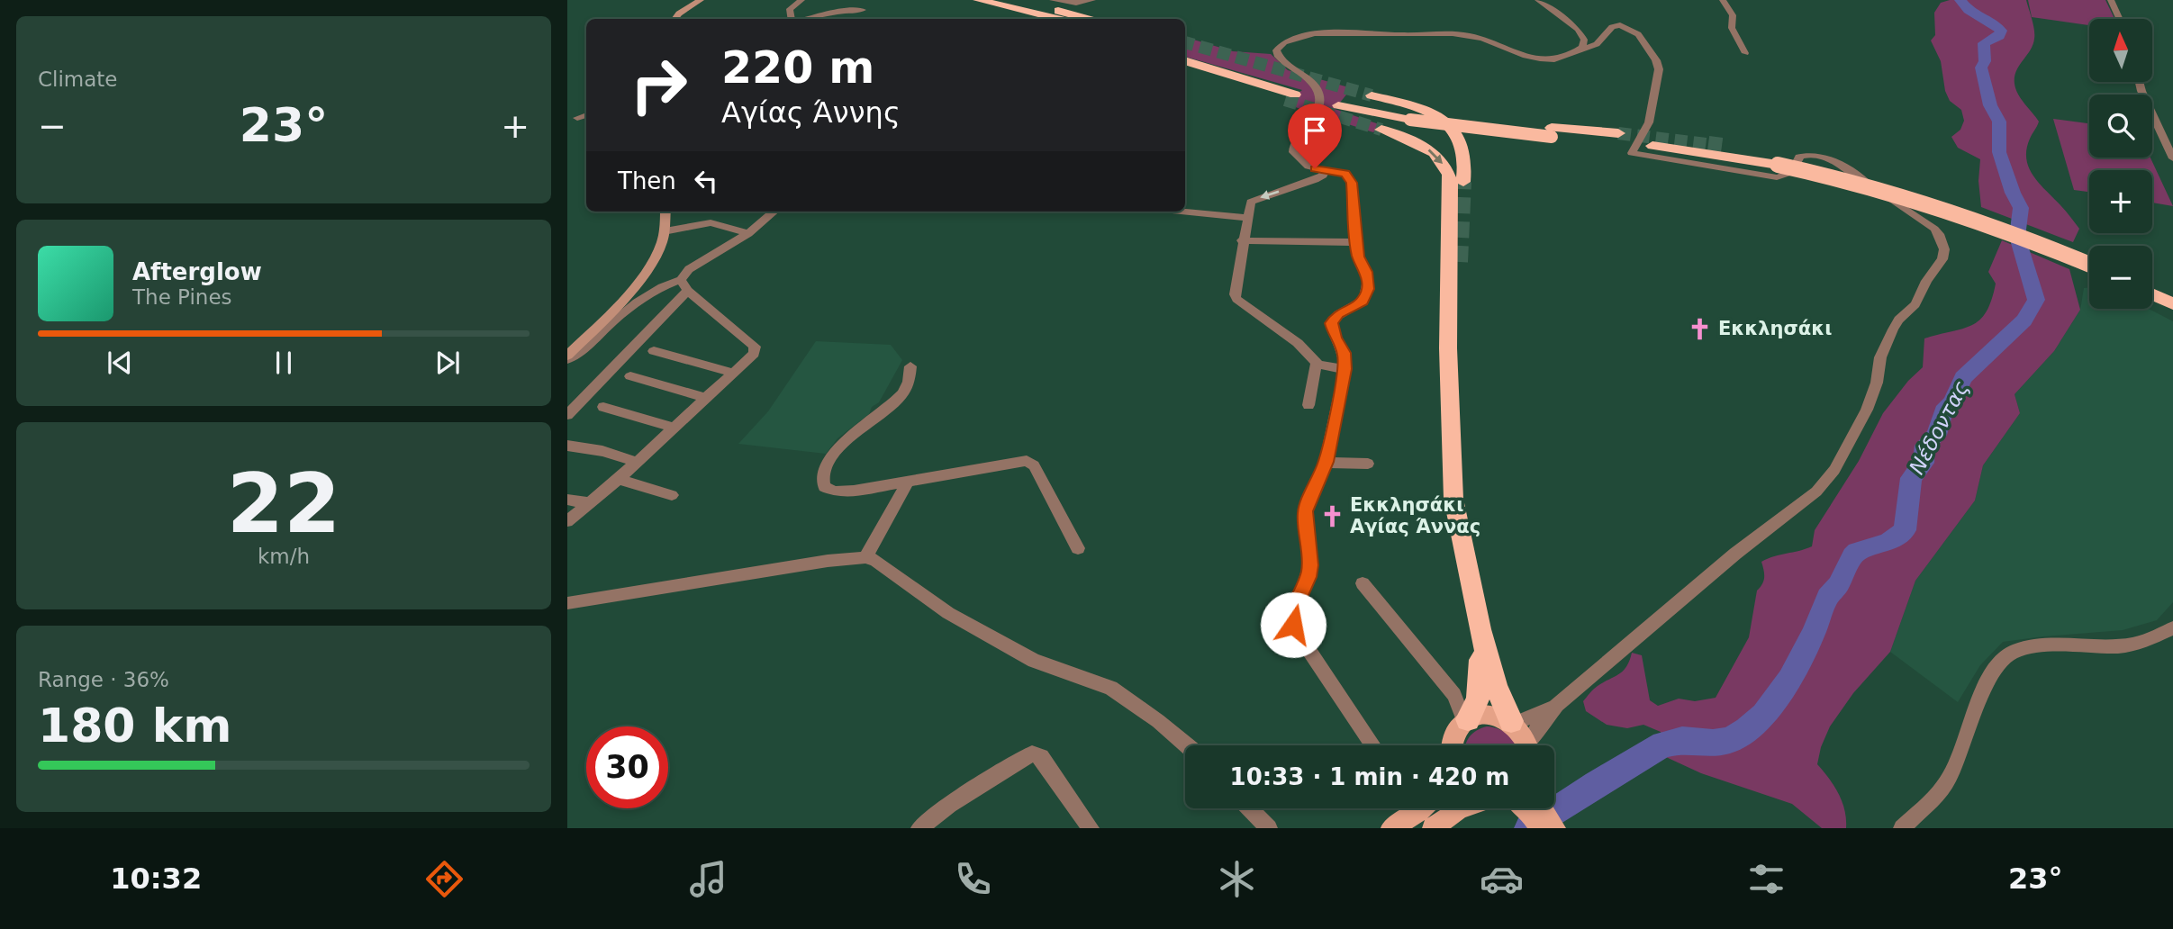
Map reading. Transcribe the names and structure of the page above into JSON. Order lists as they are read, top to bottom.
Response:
{
  "water": ["Νέδoντας"],
  "places": {
    "church": ["Εκκλησάκι", "Εκκλησάκι Αγίας Άννας"]
  },
  "north": "top",
  "page": {
    "tile": [
      "Climate",
      ["22", "km/h"],
      ["Range · 36%", "180 km"]
    ],
    "map_buttons": ["+", "−"],
    "turn": ["220 m", "Αγίας Άννης"],
    "heat": ["−", "23°", "+"],
    "then": "Then",
    "song": ["Afterglow", "The Pines"],
    "limit": "30",
    "trip": "10:33 · 1 min · 420 m",
    "tabs": ["10:32", "23°"]
  }
}
